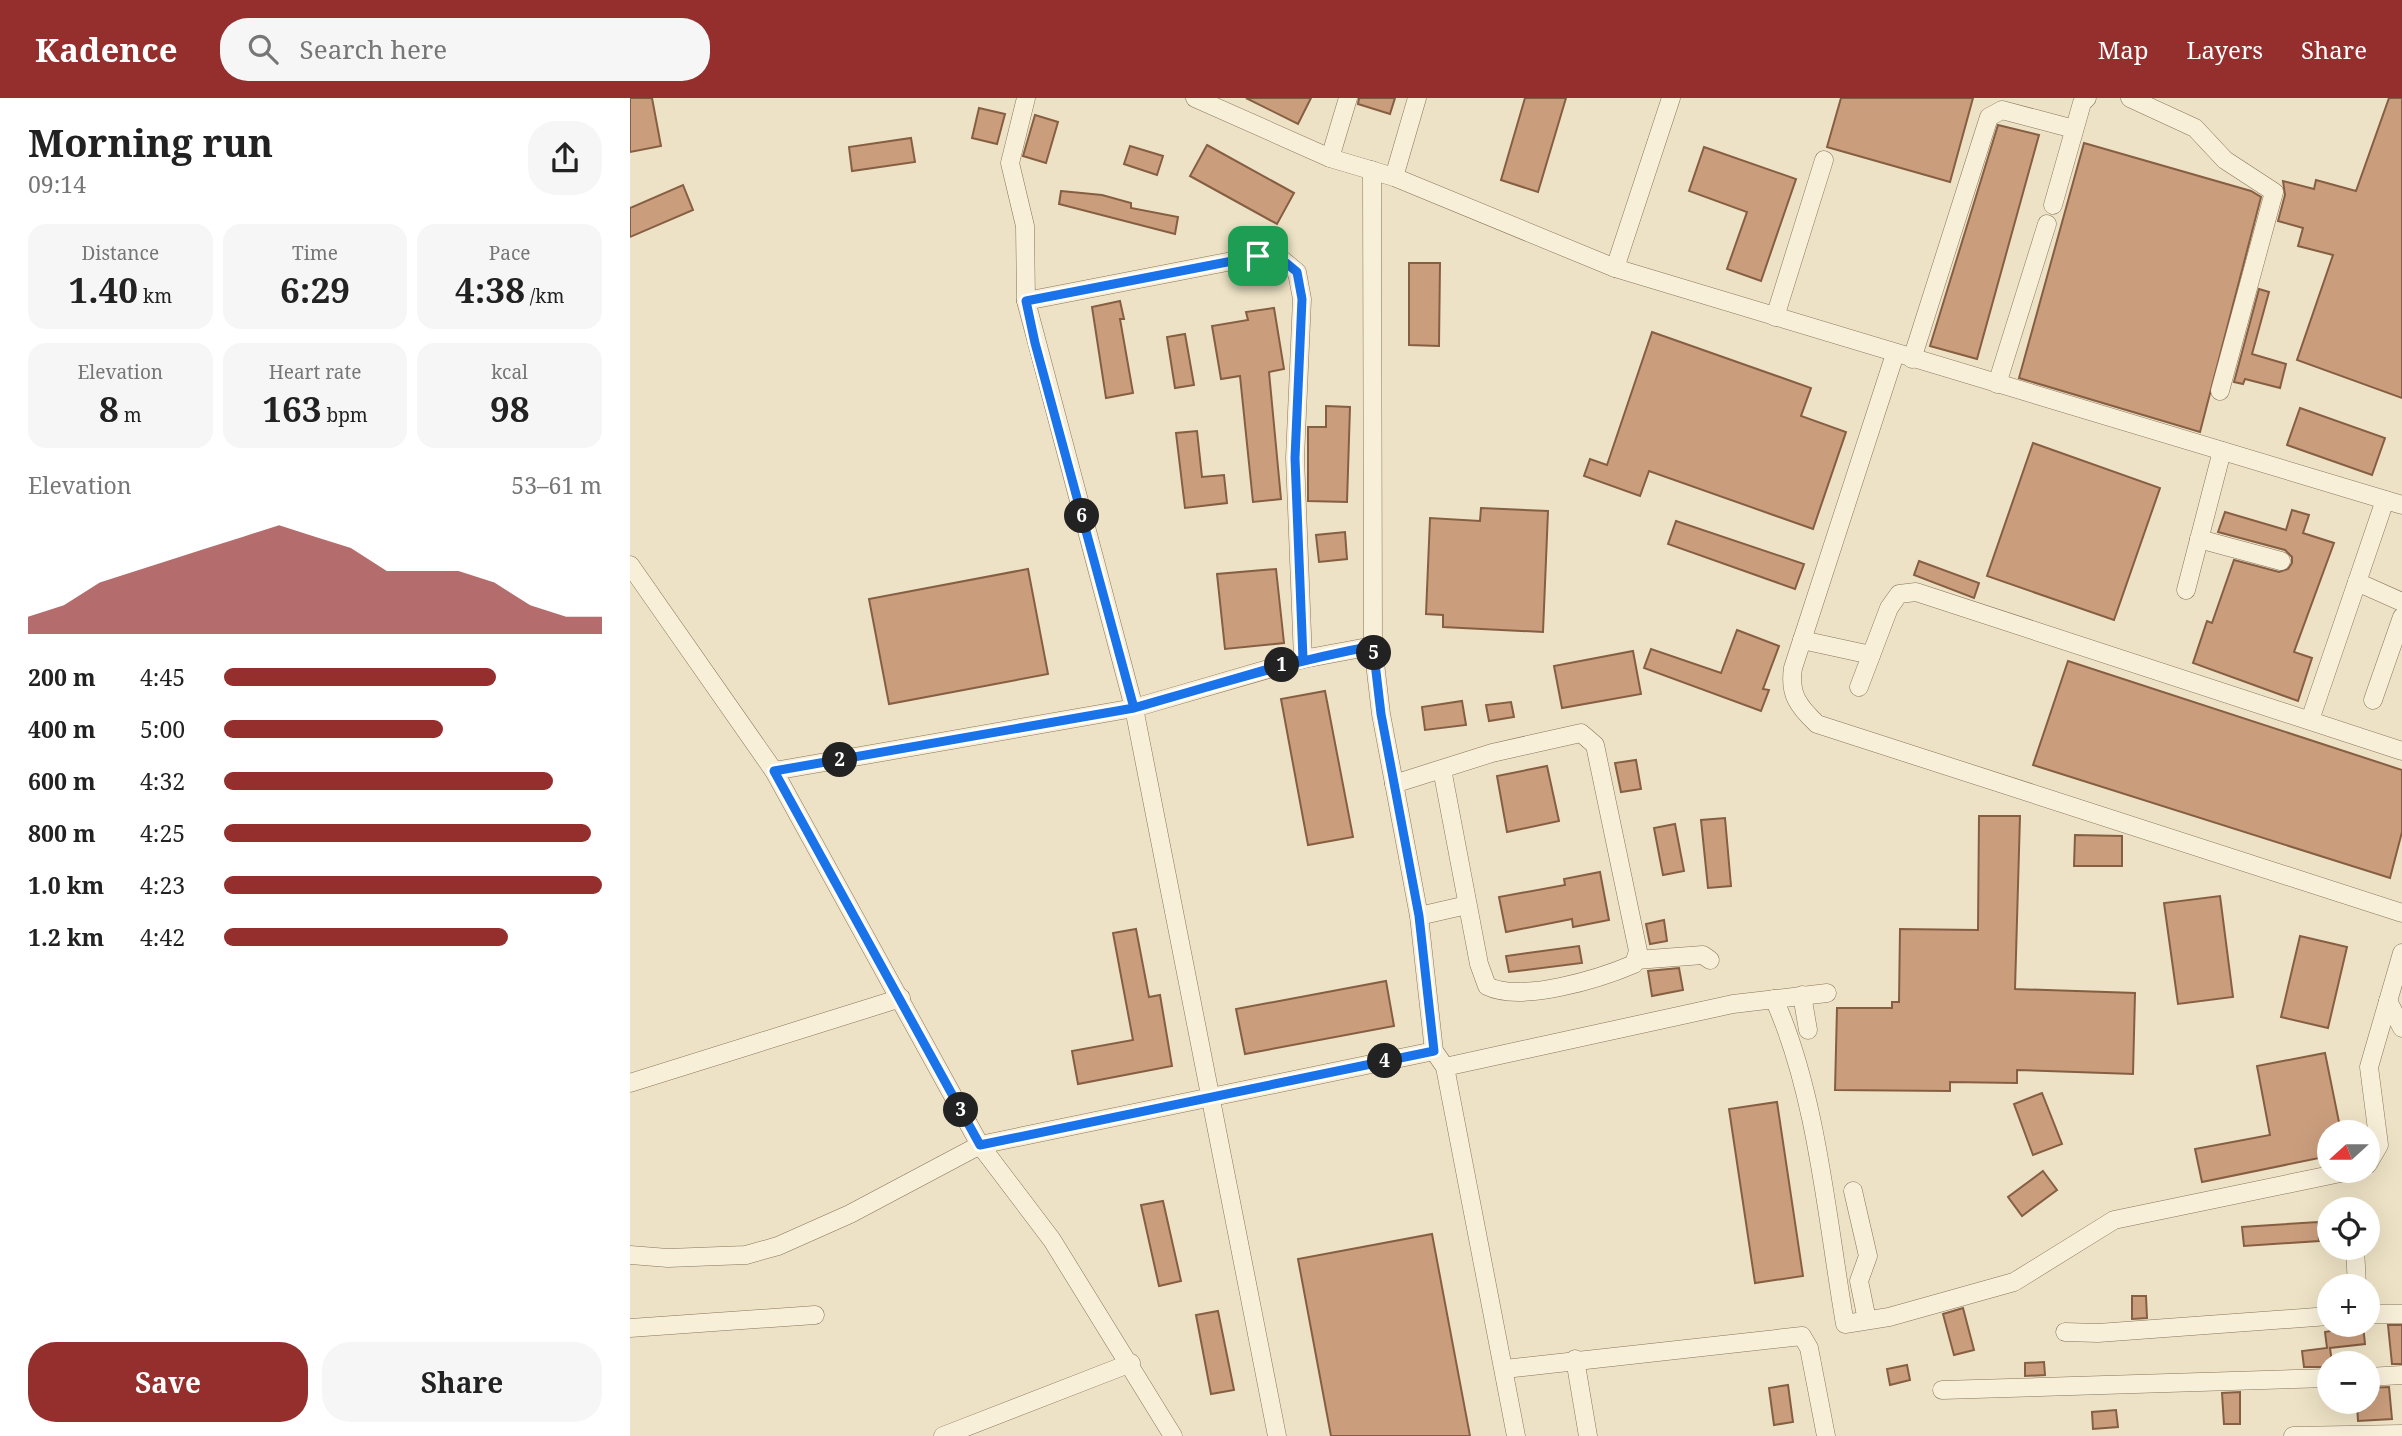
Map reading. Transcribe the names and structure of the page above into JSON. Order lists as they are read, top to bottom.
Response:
{
  "north": "left",
  "page": {
    "header": "Kadence",
    "search": "Search here",
    "nav": ["Map", "Layers", "Share"],
    "heading": ["Morning run", "09:14"],
    "stats": [
      ["Distance", "1.40 km"],
      ["Time", "6:29"],
      ["Pace", "4:38 /km"],
      ["Elevation", "8 m"],
      ["Heart rate", "163 bpm"],
      ["kcal", "98"]
    ],
    "chart": ["Elevation", "53–61 m"],
    "pins": [
      "6",
      "5",
      "1",
      "2",
      "4",
      "3"
    ],
    "list": [
      {
        "name": "200 m",
        "note": "4:45"
      },
      {
        "name": "400 m",
        "note": "5:00"
      },
      {
        "name": "600 m",
        "note": "4:32"
      },
      {
        "name": "800 m",
        "note": "4:25"
      },
      {
        "name": "1.0 km",
        "note": "4:23"
      },
      {
        "name": "1.2 km",
        "note": "4:42"
      }
    ],
    "map_buttons": ["+", "−"],
    "buttons": ["Save", "Share"]
  }
}
